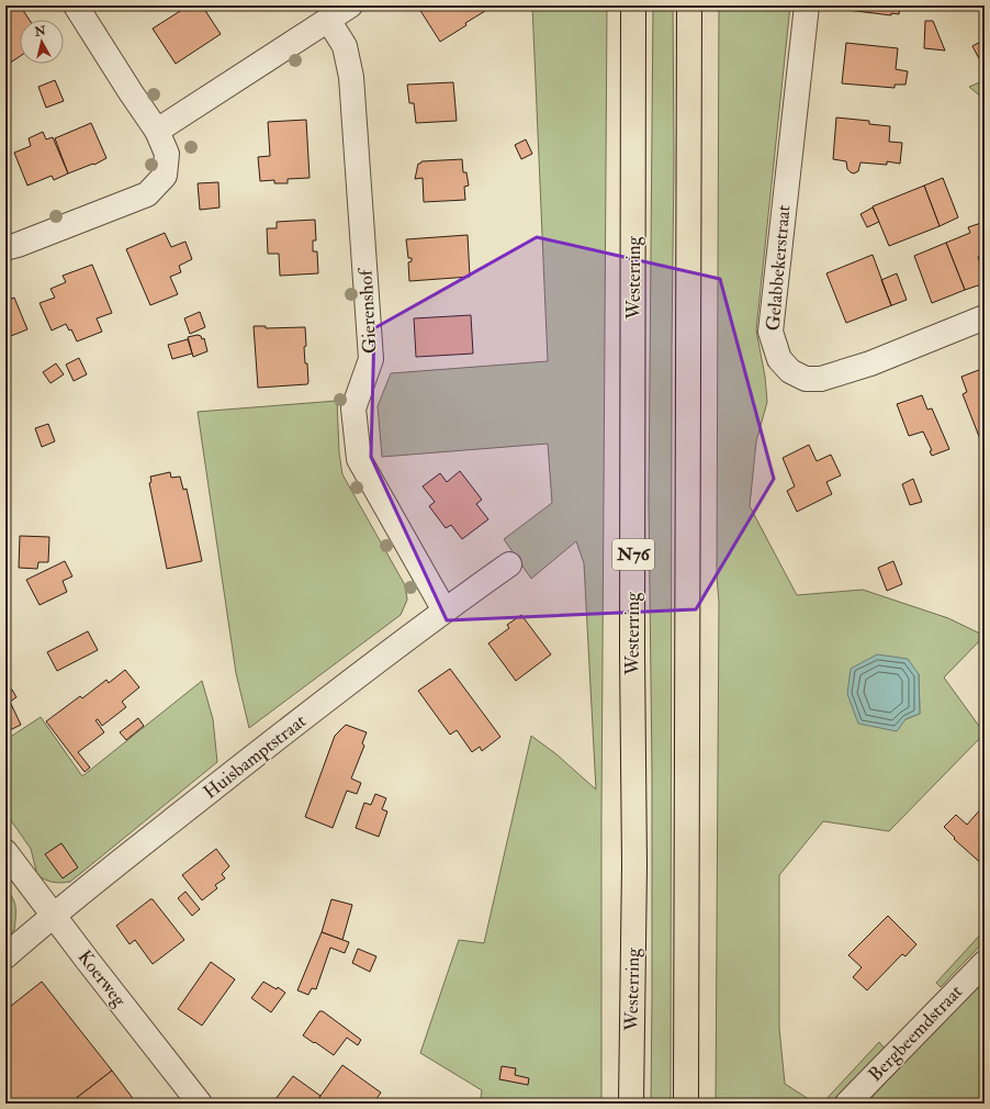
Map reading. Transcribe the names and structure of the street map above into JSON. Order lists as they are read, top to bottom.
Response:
{
  "streets": {
    "highway": ["Westerring", "N76"],
    "street": [
      "Gelabbekerstraat",
      "Gierenshof",
      "Huisbamptstraat",
      "Koerweg",
      "Bergbeemdstraat"
    ]
  },
  "crossings": [
    ["Gierenshof", "Huisbamptstraat"],
    ["Huisbamptstraat", "Koerweg"]
  ],
  "north": "top"
}
